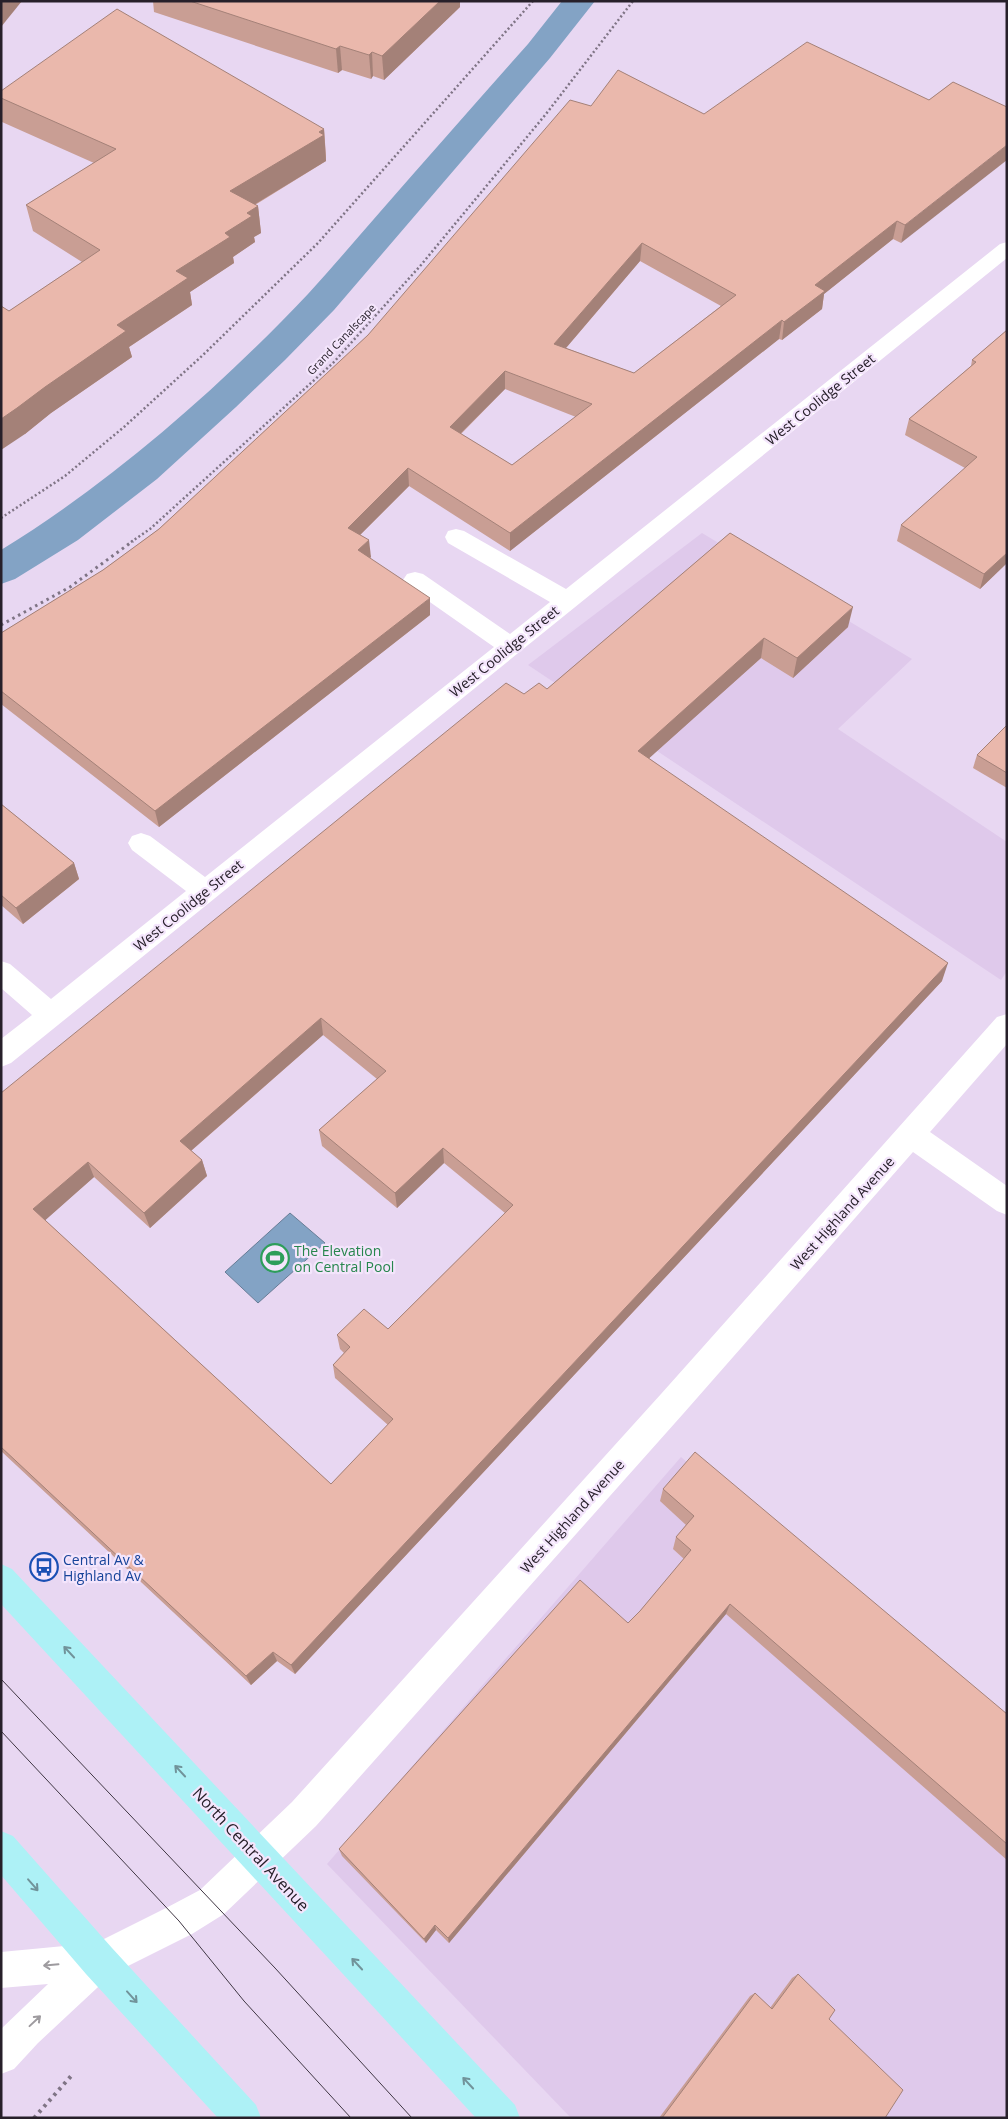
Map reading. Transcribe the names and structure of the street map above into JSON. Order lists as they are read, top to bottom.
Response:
{
  "streets": {
    "main road": ["North Central Avenue"],
    "street": ["West Coolidge Street", "West Highland Avenue"],
    "path": ["Grand Canalscape"]
  },
  "crossings": [
    ["West Highland Avenue", "North Central Avenue"]
  ],
  "places": {
    "sports": ["The Elevation on Central Pool"],
    "bus stop": ["Central Av & Highland Av"]
  }
}
